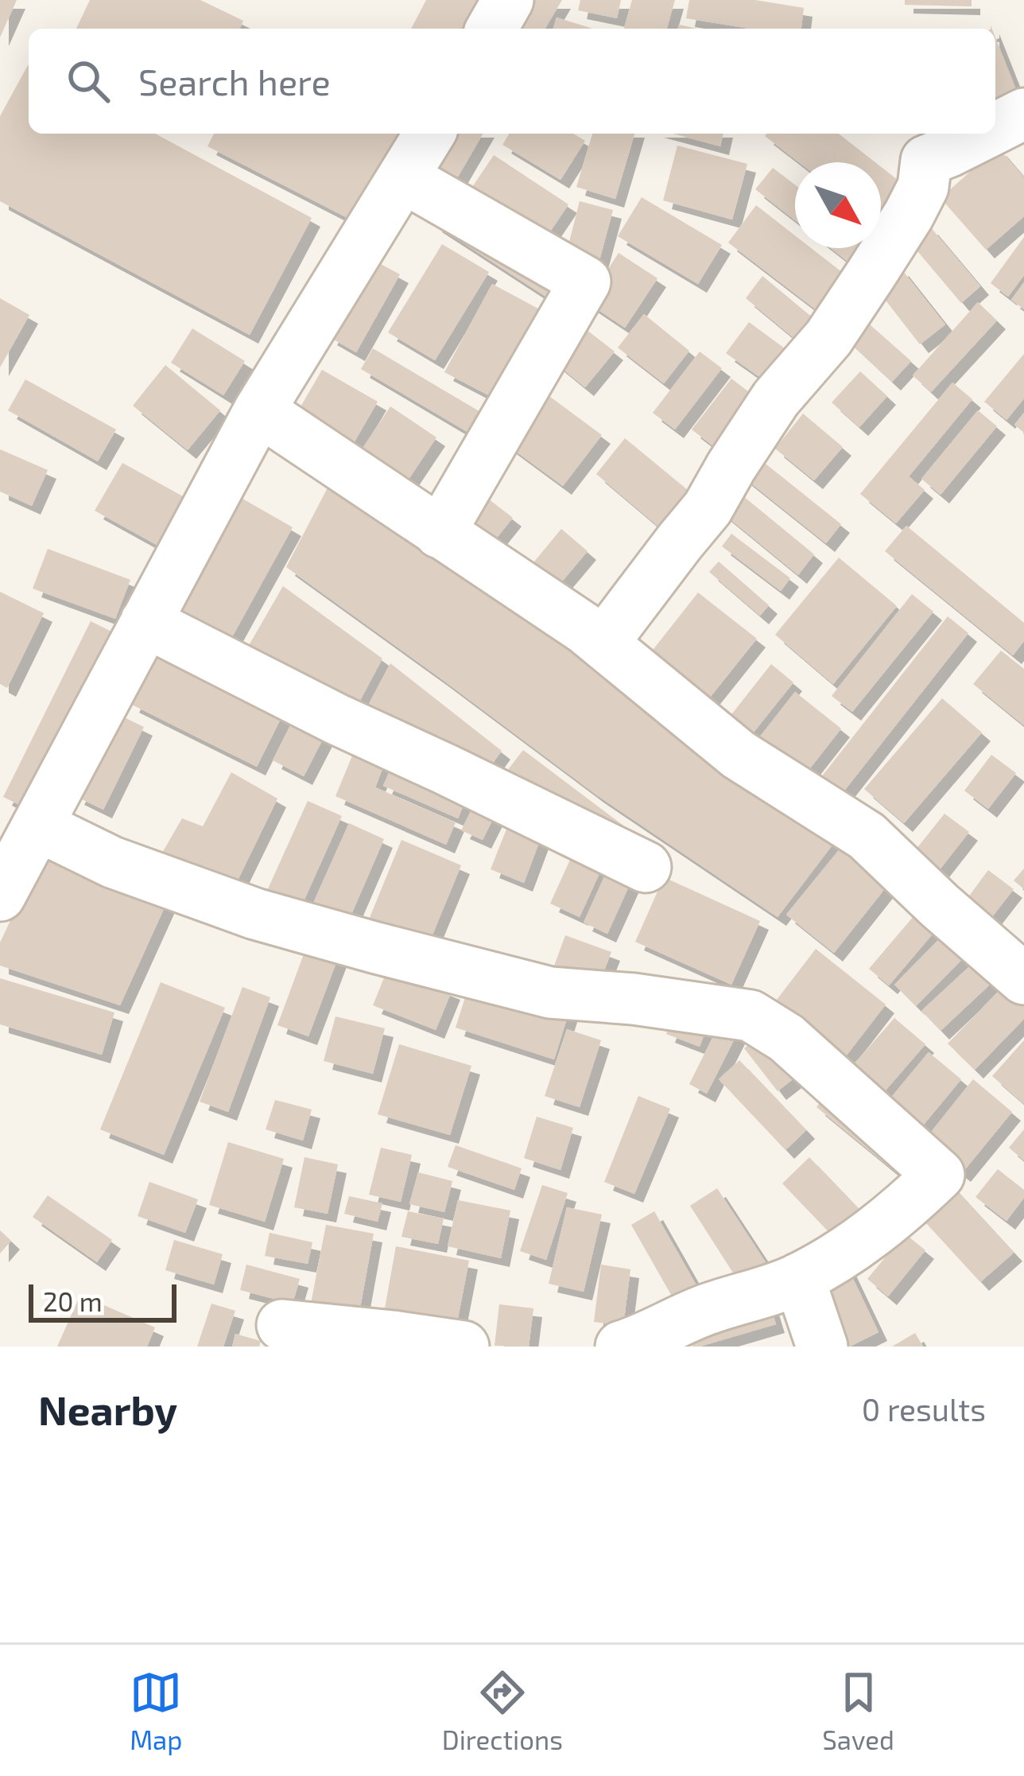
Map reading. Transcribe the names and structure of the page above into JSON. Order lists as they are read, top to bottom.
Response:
{
  "scale_bar": "20 m",
  "north": "bottom right",
  "page": {
    "search": "Search here",
    "scale": "20 m",
    "heading": ["Nearby", "0 results"],
    "nav": ["Map", "Directions", "Saved"]
  }
}
